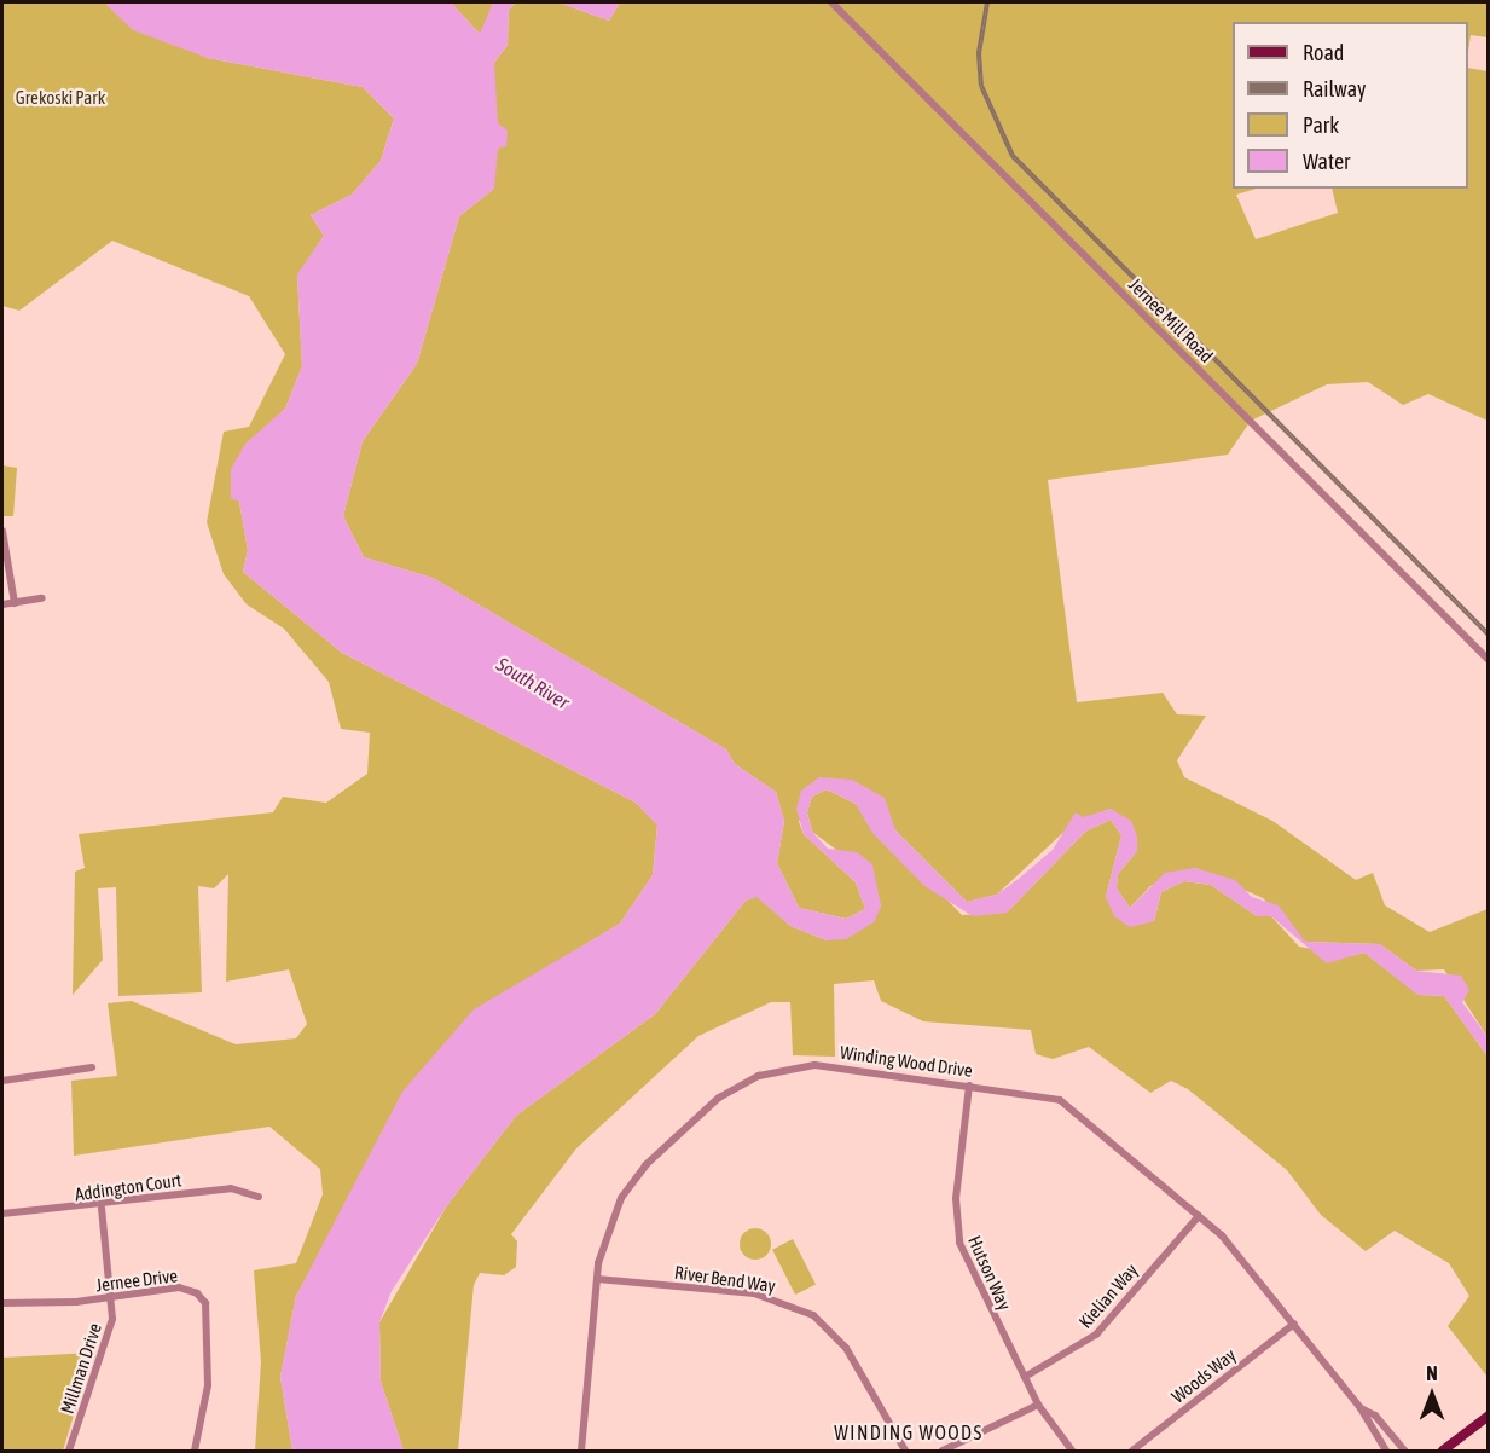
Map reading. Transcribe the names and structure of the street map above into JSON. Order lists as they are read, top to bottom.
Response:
{
  "streets": {
    "street": [
      "Jernee Mill Road",
      "Winding Wood Drive",
      "Addington Court",
      "Hutson Way",
      "River Bend Way",
      "Jernee Drive",
      "Kielian Way",
      "Millman Drive",
      "Woods Way"
    ]
  },
  "crossings": [
    ["Winding Wood Drive", "Hutson Way"],
    ["Winding Wood Drive", "River Bend Way"],
    ["Winding Wood Drive", "Kielian Way"],
    ["Winding Wood Drive", "Woods Way"],
    ["Addington Court", "Millman Drive"],
    ["Hutson Way", "Kielian Way"],
    ["Jernee Drive", "Millman Drive"]
  ],
  "districts": ["WINDING WOODS"],
  "water": ["South River"],
  "parks": ["Grekoski Park"],
  "legend": [
    "Road",
    "Railway",
    "Park",
    "Water"
  ],
  "north": "top"
}
